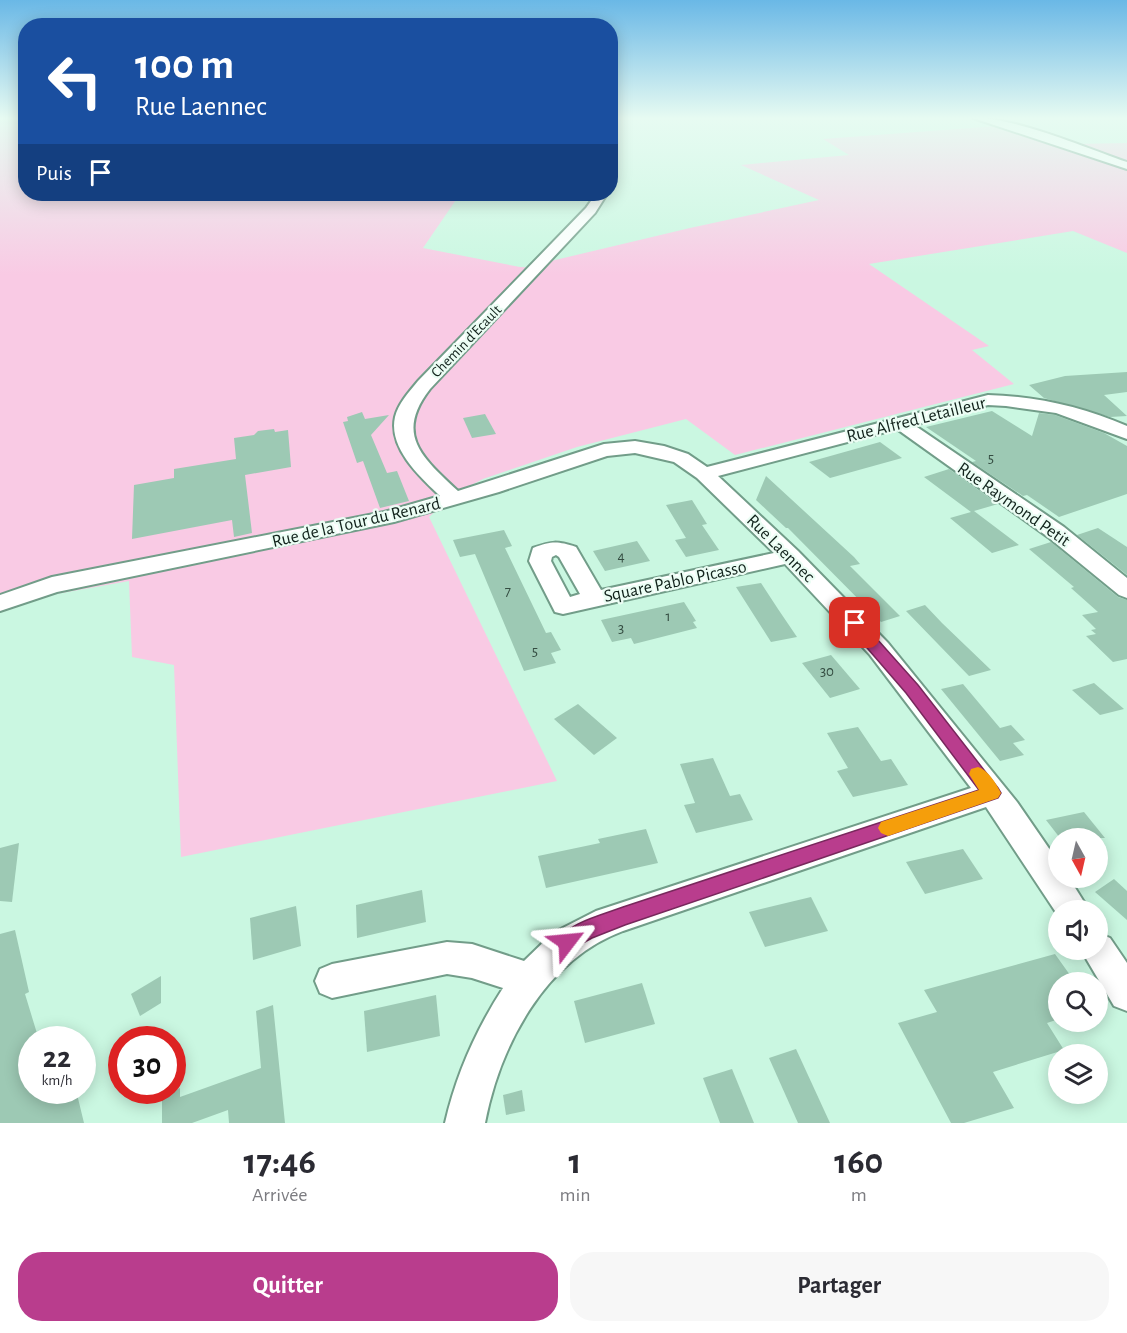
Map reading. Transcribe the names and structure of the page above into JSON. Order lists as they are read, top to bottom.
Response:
{
  "streets": {
    "street": [
      "Chemin d'Ecault",
      "Rue Alfred Letailleur",
      "Rue Raymond Petit",
      "Rue de la Tour du Renard",
      "Rue Laennec",
      "Square Pablo Picasso"
    ]
  },
  "crossings": [
    ["Chemin d'Ecault", "Rue de la Tour du Renard"],
    ["Rue Alfred Letailleur", "Rue Raymond Petit"],
    ["Rue Alfred Letailleur", "Rue de la Tour du Renard"],
    ["Rue Alfred Letailleur", "Rue Laennec"],
    ["Rue de la Tour du Renard", "Rue Laennec"],
    ["Rue Laennec", "Square Pablo Picasso"]
  ],
  "house_numbers": [
    "5",
    "4",
    "7",
    "1",
    "3",
    "5",
    "30"
  ],
  "north": "bottom",
  "page": {
    "turn": ["100 m", "Rue Laennec"],
    "then": "Puis",
    "speed": "22 km/h",
    "limit": "30",
    "eta": [
      "17:46",
      "Arrivée",
      "1",
      "min",
      "160",
      "m"
    ],
    "buttons": ["Quitter", "Partager"]
  }
}
